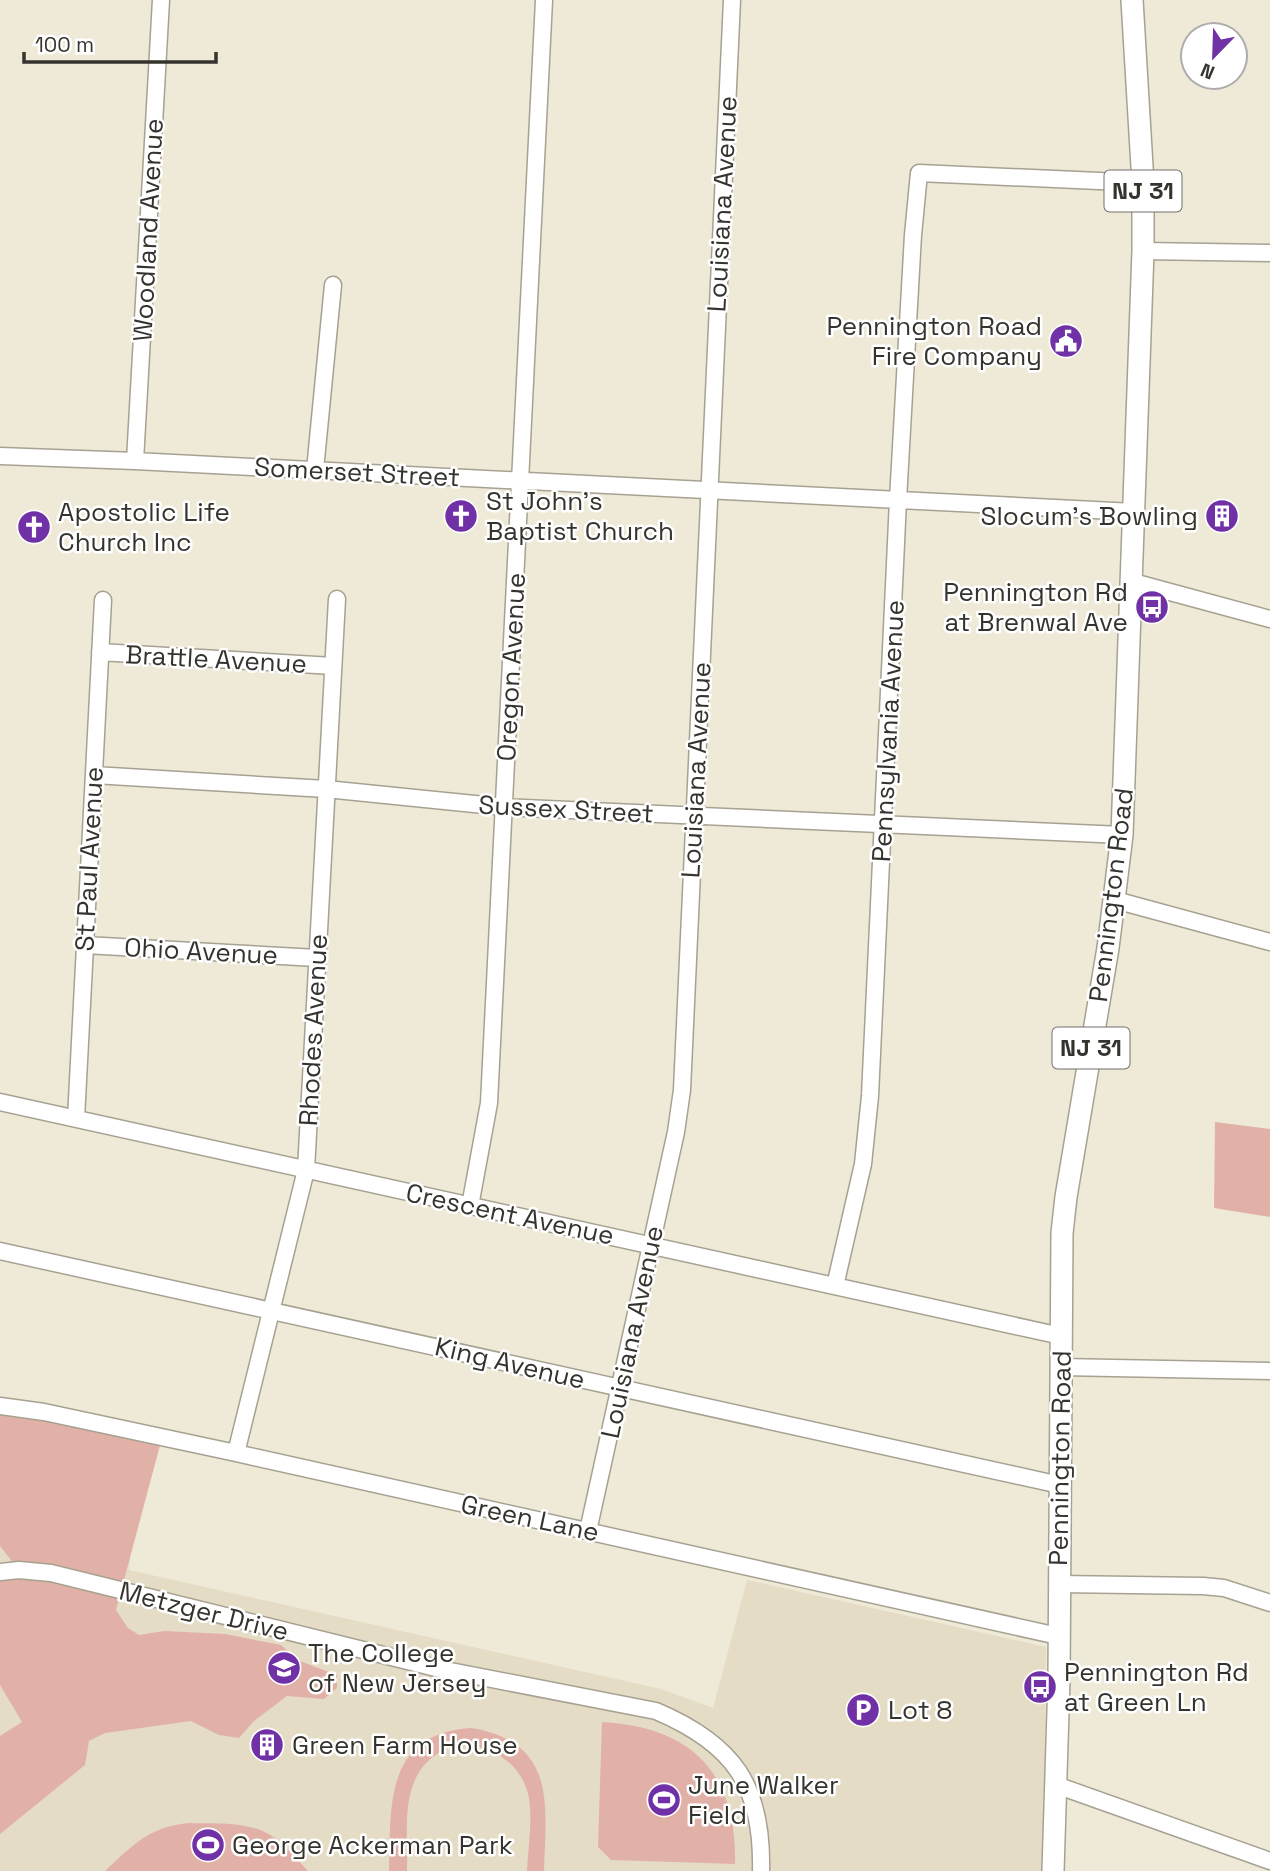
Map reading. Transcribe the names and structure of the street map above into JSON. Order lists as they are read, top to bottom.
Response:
{
  "streets": {
    "main road": ["NJ 31", "Pennington Road"],
    "street": [
      "Louisiana Avenue",
      "Woodland Avenue",
      "Somerset Street",
      "Brattle Avenue",
      "Oregon Avenue",
      "Pennsylvania Avenue",
      "Sussex Street",
      "St Paul Avenue",
      "Ohio Avenue",
      "Rhodes Avenue",
      "Crescent Avenue",
      "King Avenue",
      "Green Lane",
      "Metzger Drive"
    ]
  },
  "crossings": [
    ["Louisiana Avenue", "Somerset Street"],
    ["Louisiana Avenue", "Sussex Street"],
    ["Louisiana Avenue", "Crescent Avenue"],
    ["Louisiana Avenue", "King Avenue"],
    ["Louisiana Avenue", "Green Lane"],
    ["Woodland Avenue", "Somerset Street"],
    ["Somerset Street", "Oregon Avenue"],
    ["Somerset Street", "Pennsylvania Avenue"],
    ["Somerset Street", "Pennington Road"],
    ["Brattle Avenue", "St Paul Avenue"],
    ["Brattle Avenue", "Rhodes Avenue"],
    ["Oregon Avenue", "Sussex Street"],
    ["Oregon Avenue", "Crescent Avenue"],
    ["Pennsylvania Avenue", "Sussex Street"],
    ["Pennsylvania Avenue", "Pennington Road"],
    ["Pennsylvania Avenue", "Crescent Avenue"],
    ["Sussex Street", "St Paul Avenue"],
    ["Sussex Street", "Pennington Road"],
    ["Sussex Street", "Rhodes Avenue"],
    ["St Paul Avenue", "Ohio Avenue"],
    ["St Paul Avenue", "Crescent Avenue"],
    ["Pennington Road", "Crescent Avenue"],
    ["Pennington Road", "King Avenue"],
    ["Pennington Road", "Green Lane"],
    ["Ohio Avenue", "Rhodes Avenue"],
    ["Rhodes Avenue", "Crescent Avenue"],
    ["Rhodes Avenue", "King Avenue"],
    ["Rhodes Avenue", "Green Lane"]
  ],
  "places": {
    "public building": ["Pennington Road Fire Company"],
    "church": ["St John's Baptist Church", "Apostolic Life Church Inc"],
    "building": ["Slocum's Bowling", "Green Farm House"],
    "bus stop": ["Pennington Rd at Brenwal Ave", "Pennington Rd at Green Ln"],
    "school or university": ["The College of New Jersey"],
    "parking": ["Lot 8"],
    "sports": ["June Walker Field", "George Ackerman Park"]
  },
  "scale_bar": "100 m",
  "north": "bottom left"
}
